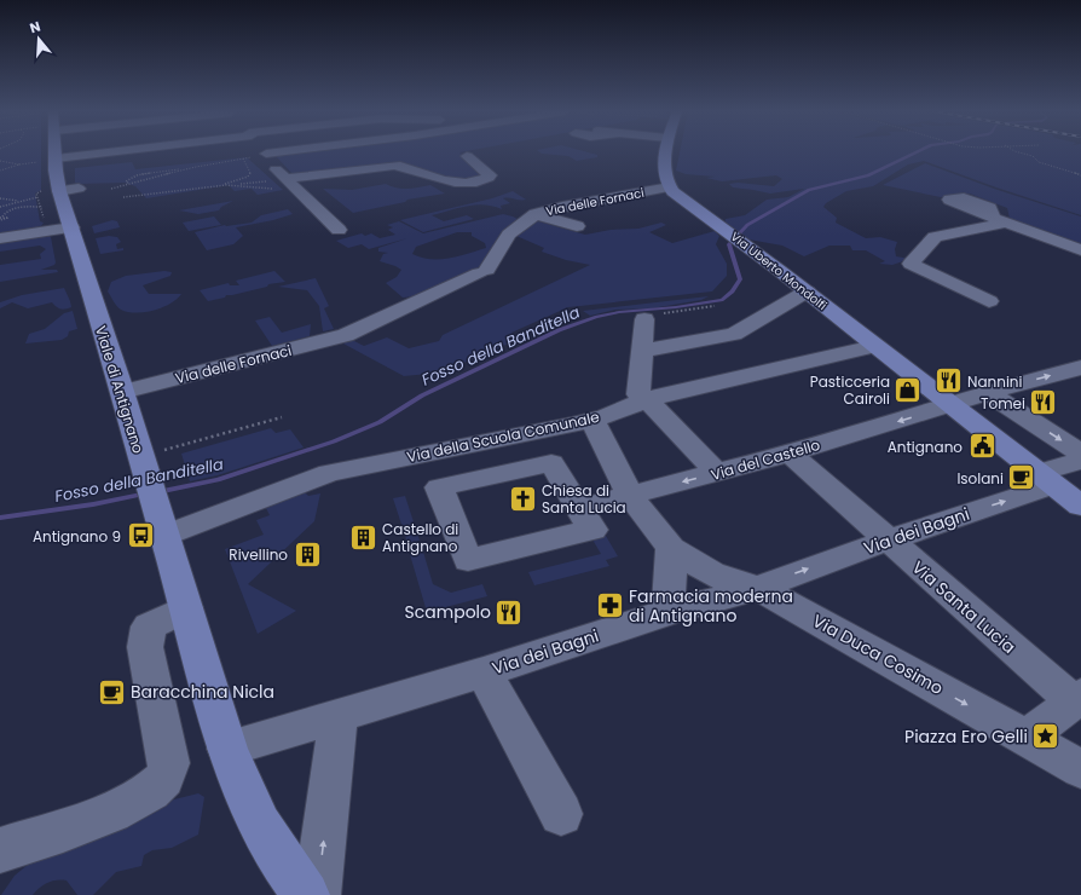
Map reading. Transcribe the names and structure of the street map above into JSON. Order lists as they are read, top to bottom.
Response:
{
  "streets": {
    "main road": ["Via Uberto Mondolfi", "Viale di Antignano"],
    "street": [
      "Via delle Fornaci",
      "Via della Scuola Comunale",
      "Via del Castello",
      "Via dei Bagni",
      "Via Santa Lucia",
      "Via Duca Cosimo"
    ]
  },
  "crossings": [
    ["Via delle Fornaci", "Via Uberto Mondolfi"],
    ["Via delle Fornaci", "Viale di Antignano"],
    ["Via Uberto Mondolfi", "Via della Scuola Comunale"],
    ["Via Uberto Mondolfi", "Via del Castello"],
    ["Via Uberto Mondolfi", "Via dei Bagni"],
    ["Viale di Antignano", "Via della Scuola Comunale"],
    ["Viale di Antignano", "Via dei Bagni"],
    ["Via della Scuola Comunale", "Via Duca Cosimo"],
    ["Via del Castello", "Via Santa Lucia"],
    ["Via del Castello", "Via Duca Cosimo"],
    ["Via dei Bagni", "Via Santa Lucia"],
    ["Via dei Bagni", "Via Duca Cosimo"]
  ],
  "one_way": ["Via Duca Cosimo"],
  "water": ["Fosso della Banditella"],
  "places": {
    "restaurant": ["Nannini", "Tomei", "Scampolo"],
    "shop": ["Pasticceria Cairoli"],
    "public building": ["Antignano"],
    "cafe": ["Isolani", "Baracchina Nicla"],
    "church": ["Chiesa di Santa Lucia"],
    "bus stop": ["Antignano 9"],
    "building": ["Castello di Antignano", "Rivellino"],
    "pharmacy": ["Farmacia moderna di Antignano"],
    "place": ["Piazza Ero Gelli"]
  },
  "north": "top"
}
